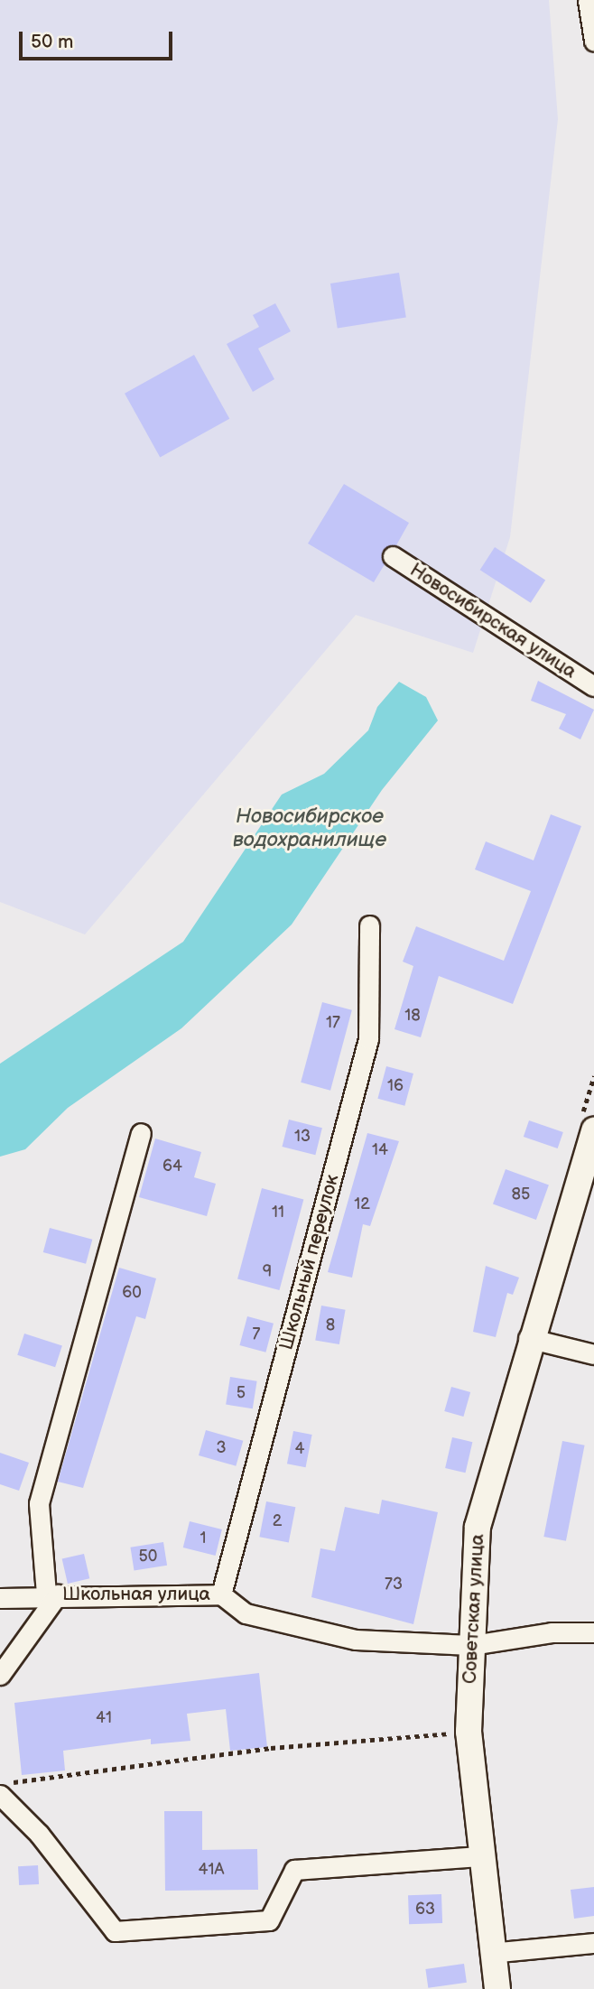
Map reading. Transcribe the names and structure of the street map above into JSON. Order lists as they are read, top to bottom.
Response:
{
  "streets": {
    "main road": ["Советская улица"],
    "street": ["Новосибирская улица", "Школьный переулок", "Школьная улица"]
  },
  "crossings": [
    ["Школьный переулок", "Школьная улица"],
    ["Школьная улица", "Советская улица"]
  ],
  "water": ["Новосибирское водохранилище"],
  "house_numbers": [
    "18",
    "17",
    "16",
    "13",
    "14",
    "64",
    "85",
    "12",
    "11",
    "9",
    "60",
    "8",
    "7",
    "5",
    "3",
    "4",
    "2",
    "1",
    "50",
    "73",
    "41",
    "41А",
    "63"
  ],
  "scale_bar": "50 m"
}
